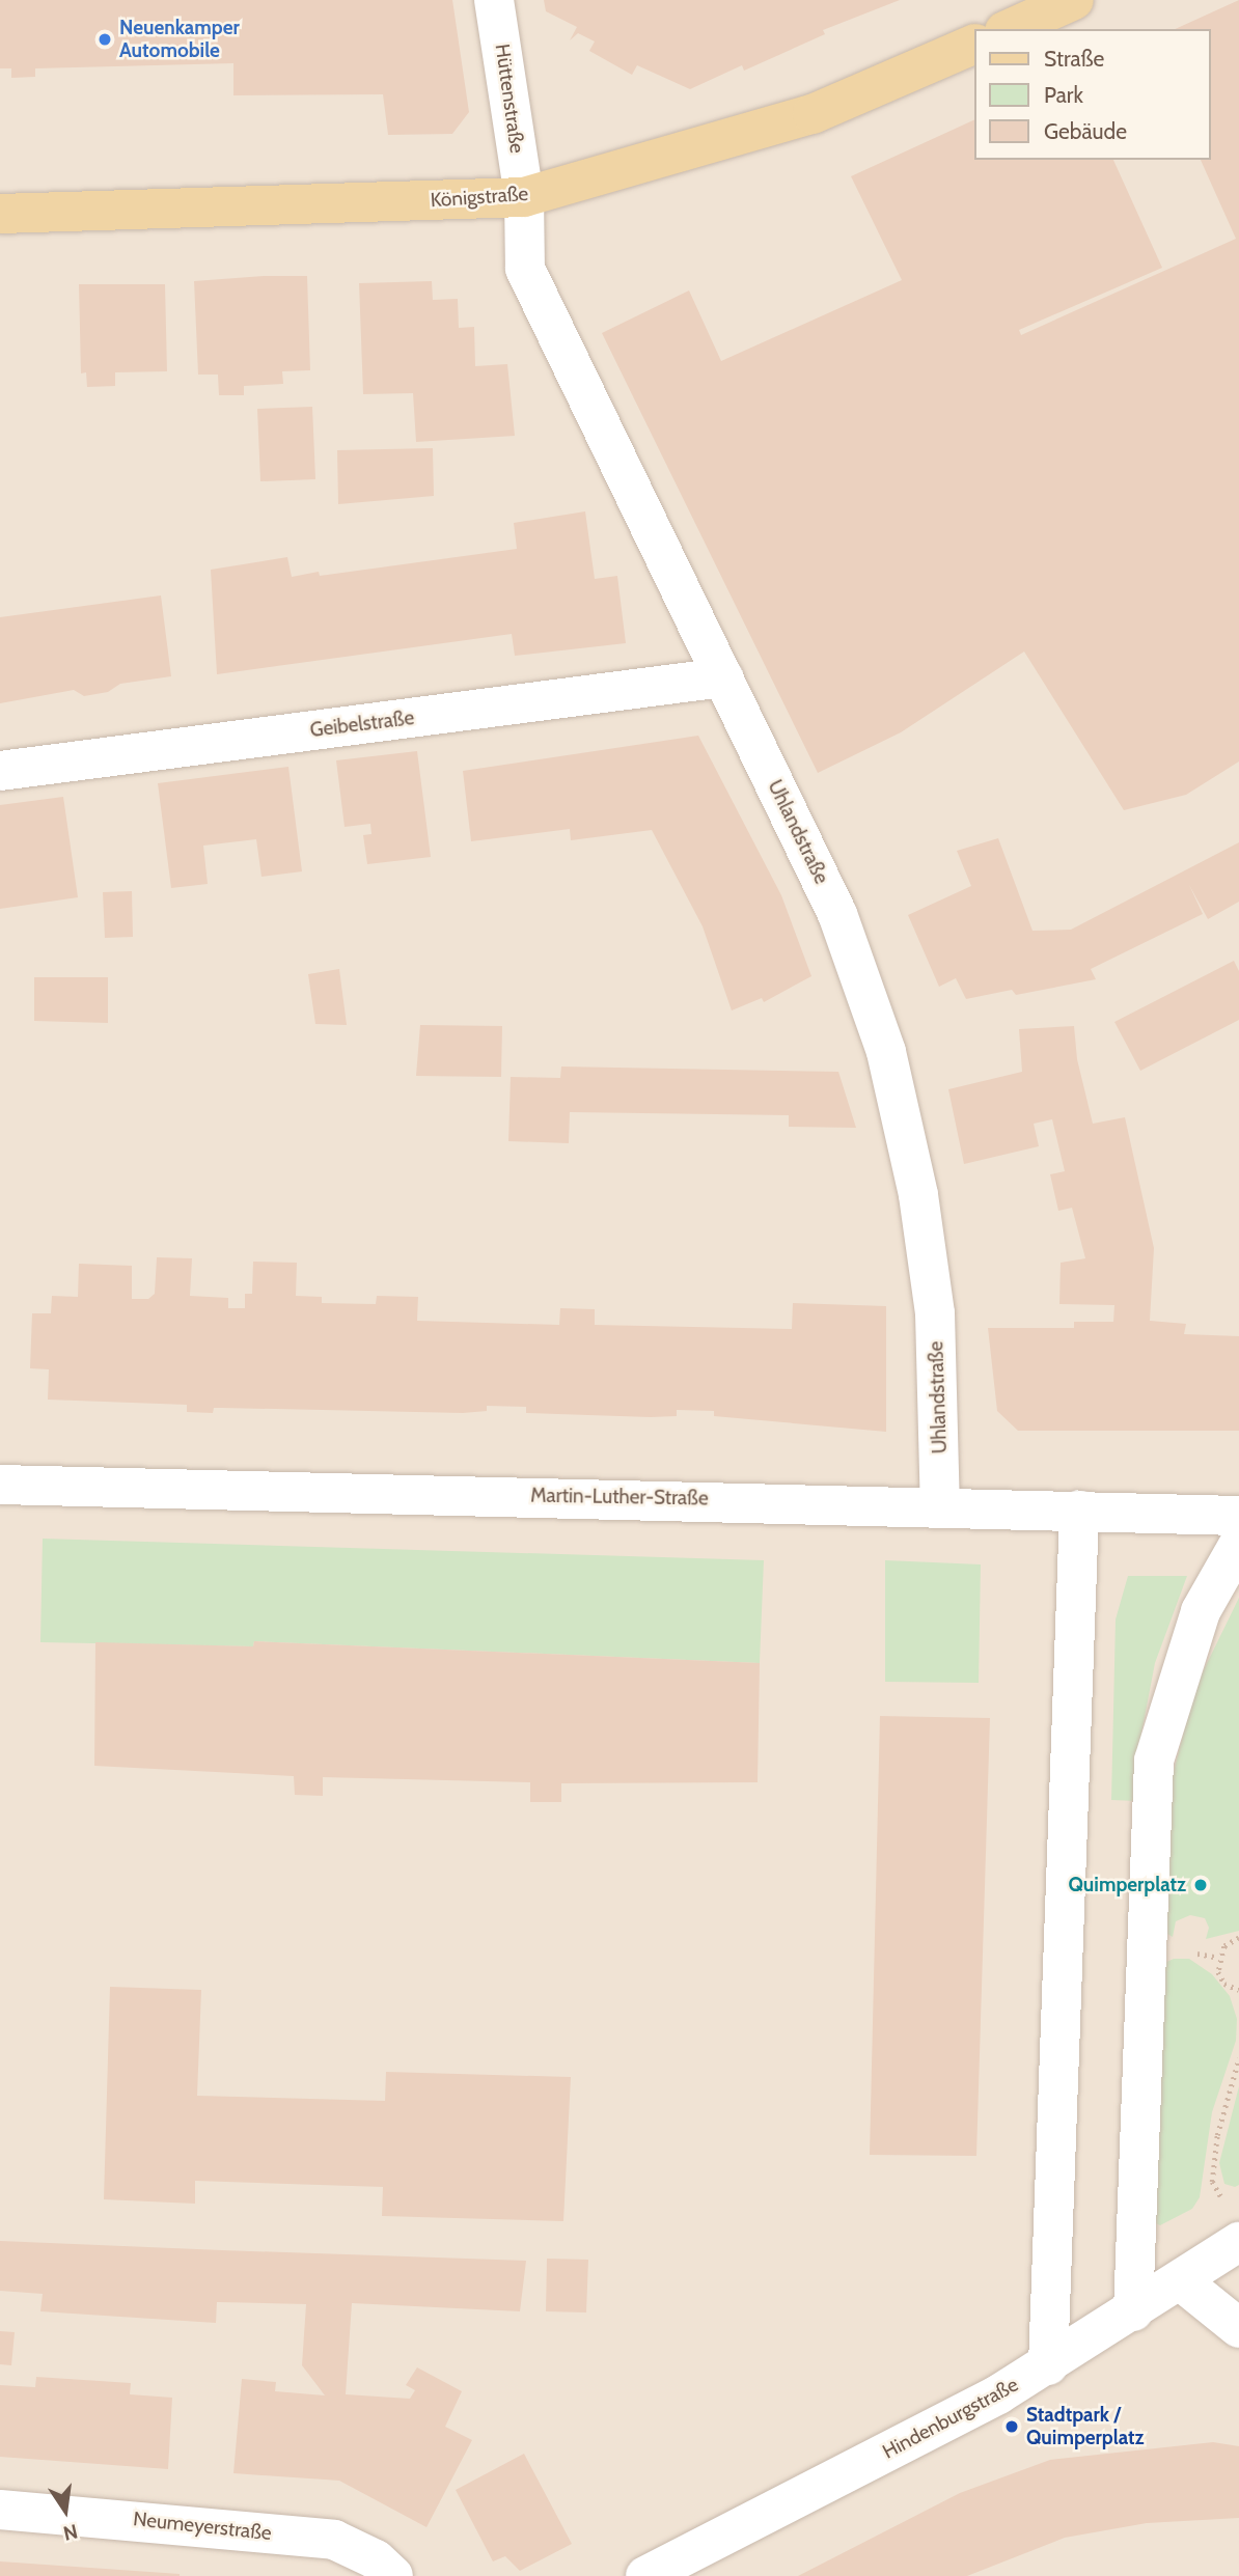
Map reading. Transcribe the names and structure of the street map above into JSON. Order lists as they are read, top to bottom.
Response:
{
  "streets": {
    "main road": ["Königstraße"],
    "street": [
      "Hüttenstraße",
      "Geibelstraße",
      "Uhlandstraße",
      "Martin-Luther-Straße",
      "Hindenburgstraße",
      "Neumeyerstraße"
    ]
  },
  "crossings": [
    ["Hüttenstraße", "Königstraße"],
    ["Hüttenstraße", "Uhlandstraße"],
    ["Königstraße", "Uhlandstraße"],
    ["Geibelstraße", "Uhlandstraße"],
    ["Uhlandstraße", "Martin-Luther-Straße"]
  ],
  "places": ["Neuenkamper Automobile", "Quimperplatz", "Stadtpark / Quimperplatz"],
  "legend": ["Straße", "Park", "Gebäude"],
  "north": "bottom"
}
